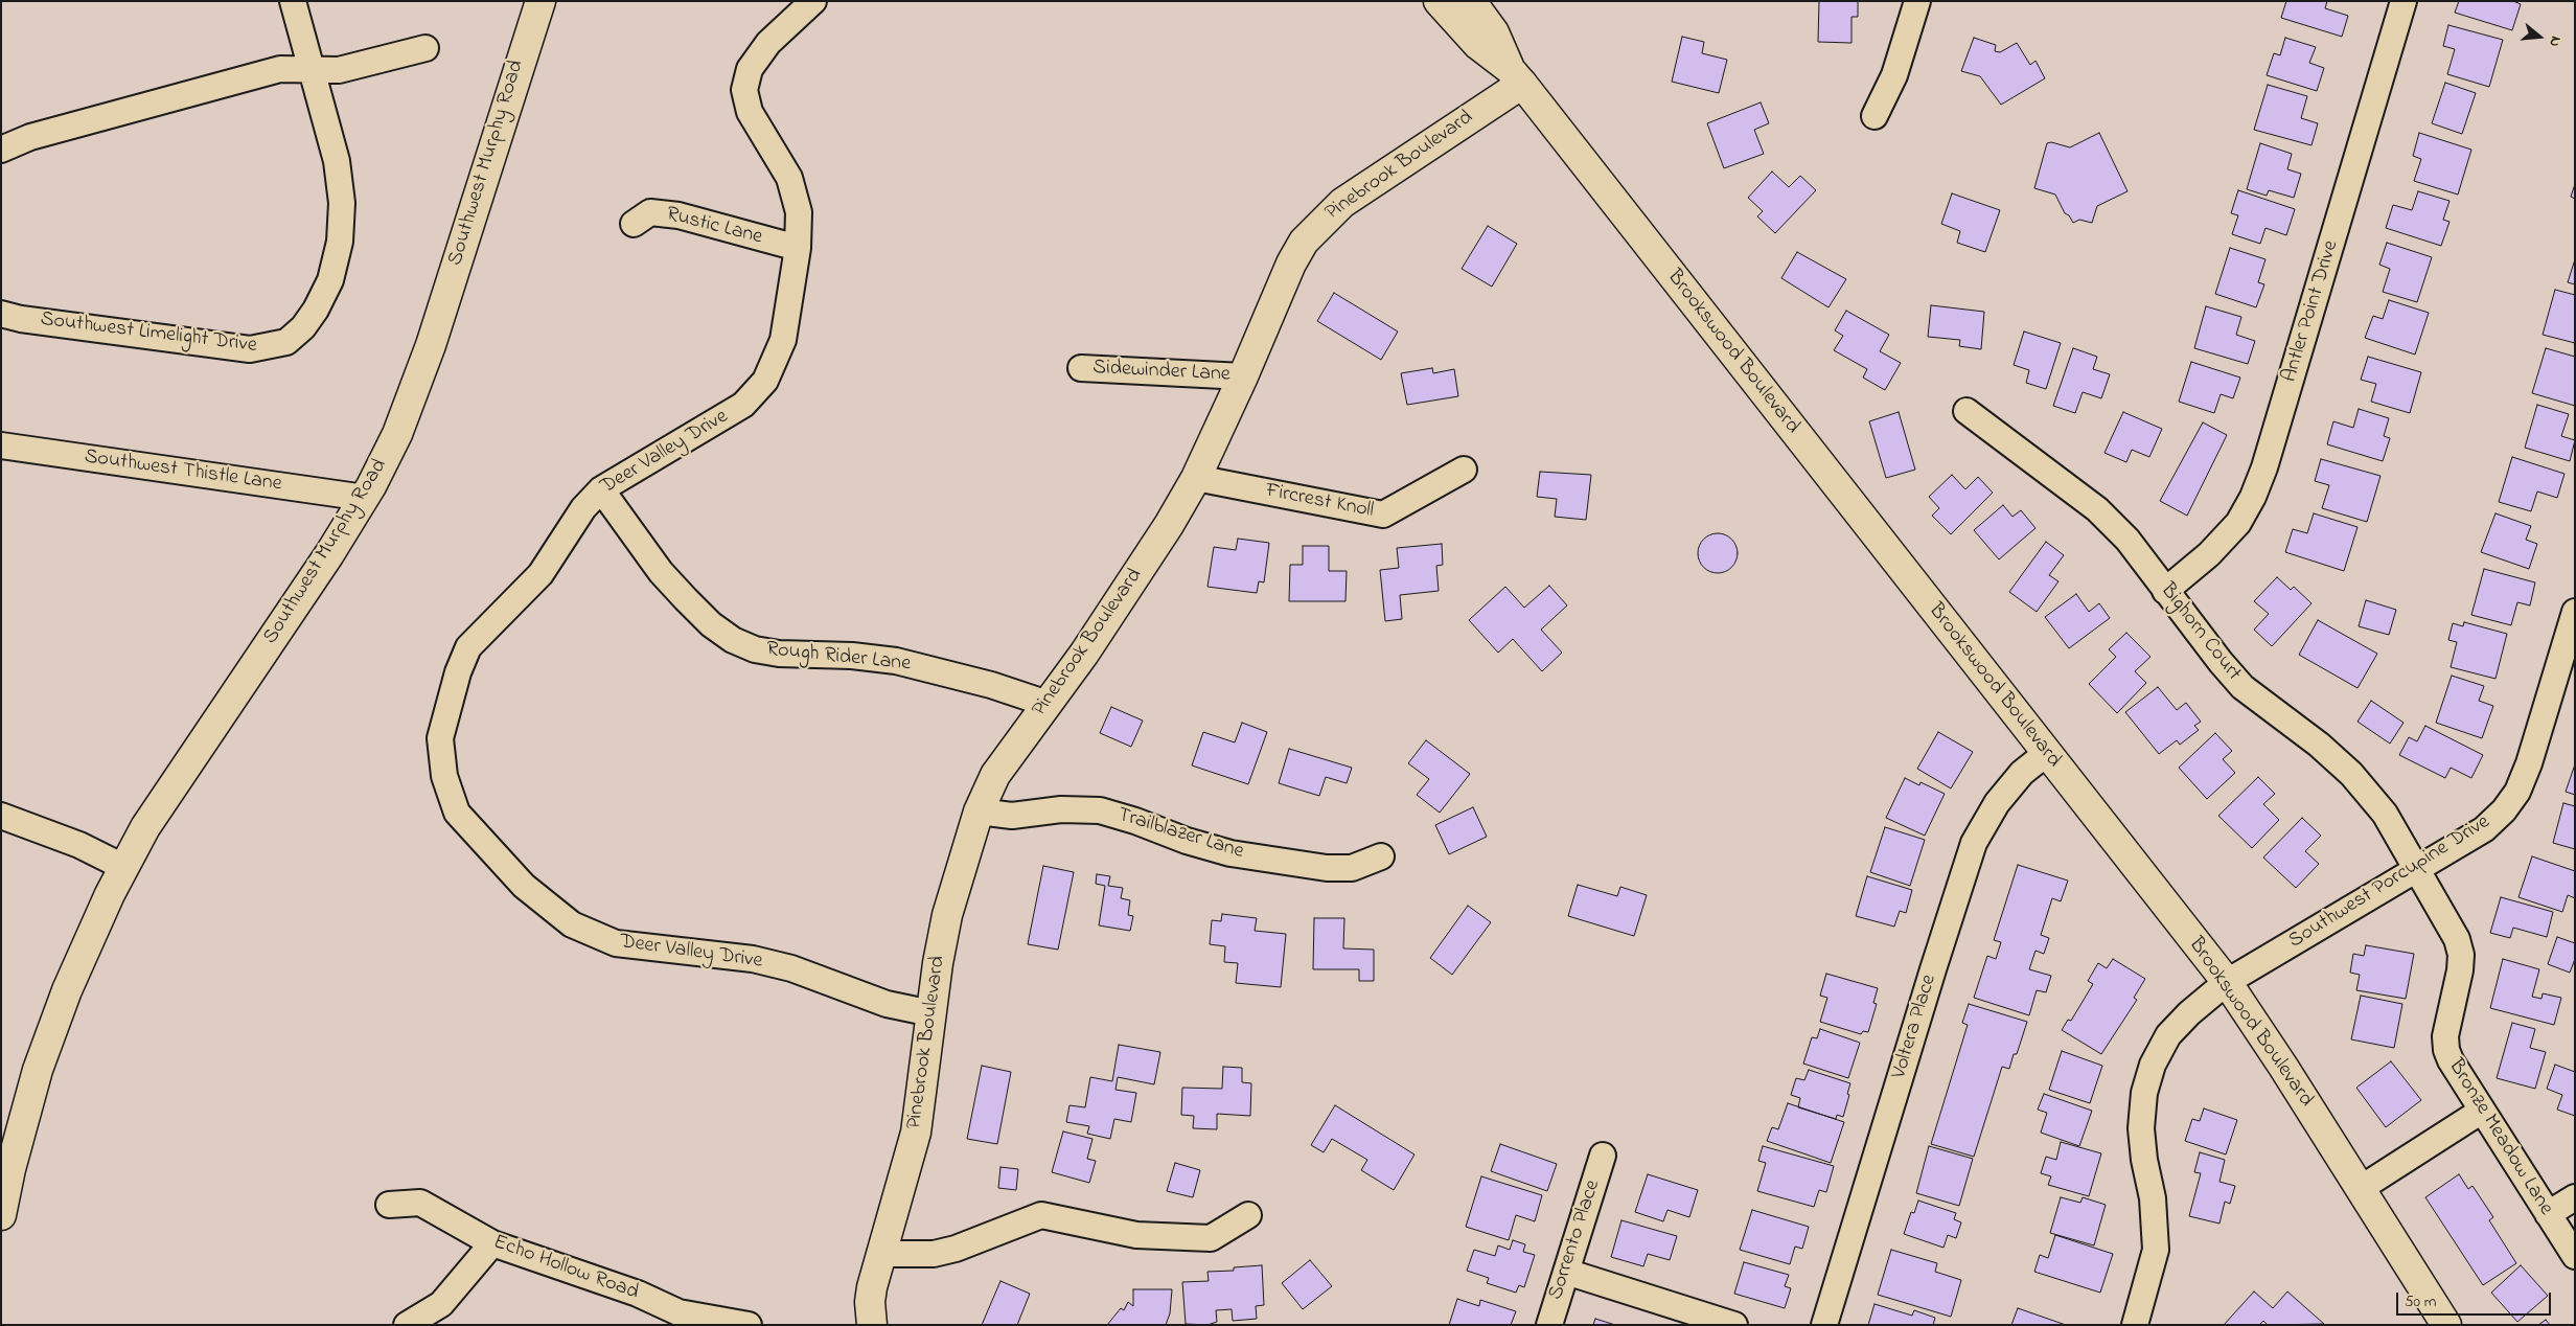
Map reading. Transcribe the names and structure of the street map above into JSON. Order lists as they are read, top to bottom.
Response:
{
  "streets": {
    "main road": ["Southwest Murphy Road", "Pinebrook Boulevard", "Brookswood Boulevard"],
    "street": [
      "Rustic Lane",
      "Antler Point Drive",
      "Southwest Limelight Drive",
      "Sidewinder Lane",
      "Deer Valley Drive",
      "Southwest Thistle Lane",
      "Fircrest Knoll",
      "Bighorn Court",
      "Rough Rider Lane",
      "Trailblazer Lane",
      "Southwest Porcupine Drive",
      "Voltera Place",
      "Bronze Meadow Lane",
      "Sorrento Place",
      "Echo Hollow Road"
    ]
  },
  "crossings": [
    ["Southwest Murphy Road", "Southwest Thistle Lane"],
    ["Pinebrook Boulevard", "Brookswood Boulevard"],
    ["Pinebrook Boulevard", "Sidewinder Lane"],
    ["Pinebrook Boulevard", "Deer Valley Drive"],
    ["Pinebrook Boulevard", "Fircrest Knoll"],
    ["Pinebrook Boulevard", "Rough Rider Lane"],
    ["Pinebrook Boulevard", "Trailblazer Lane"],
    ["Rustic Lane", "Deer Valley Drive"],
    ["Antler Point Drive", "Bighorn Court"],
    ["Brookswood Boulevard", "Southwest Porcupine Drive"],
    ["Brookswood Boulevard", "Voltera Place"],
    ["Deer Valley Drive", "Rough Rider Lane"],
    ["Bighorn Court", "Southwest Porcupine Drive"],
    ["Bighorn Court", "Bronze Meadow Lane"],
    ["Southwest Porcupine Drive", "Bronze Meadow Lane"]
  ],
  "scale_bar": "50 m",
  "north": "right"
}
